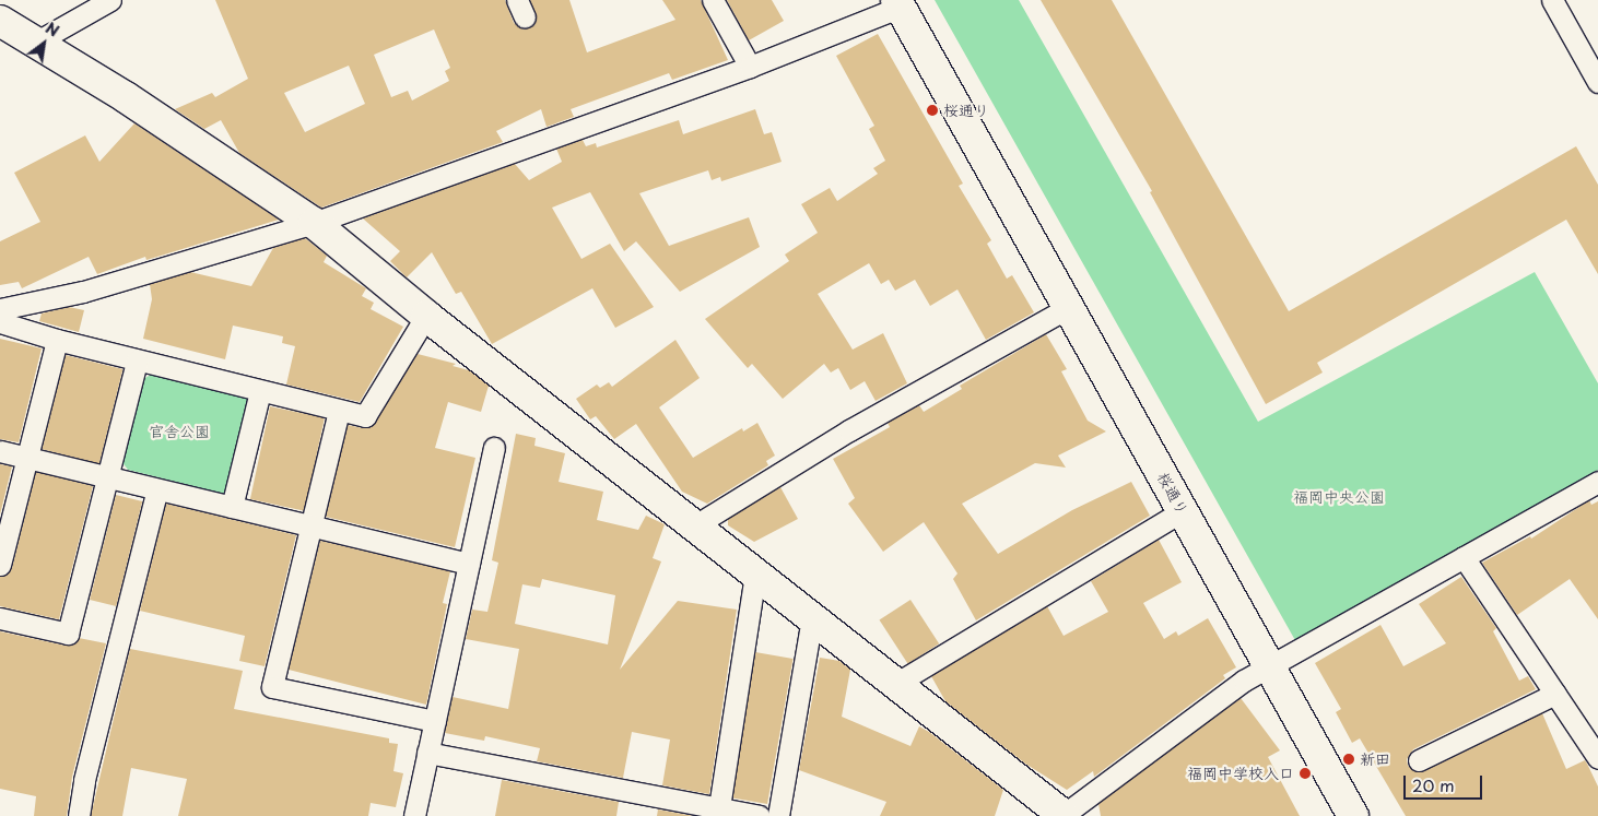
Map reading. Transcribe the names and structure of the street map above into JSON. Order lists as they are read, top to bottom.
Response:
{
  "streets": {
    "street": ["桜通り"]
  },
  "parks": ["官舎公園", "福岡中央公園"],
  "places": ["桜通り", "新田", "福岡中学校入口"],
  "scale_bar": "20 m",
  "north": "top right"
}
